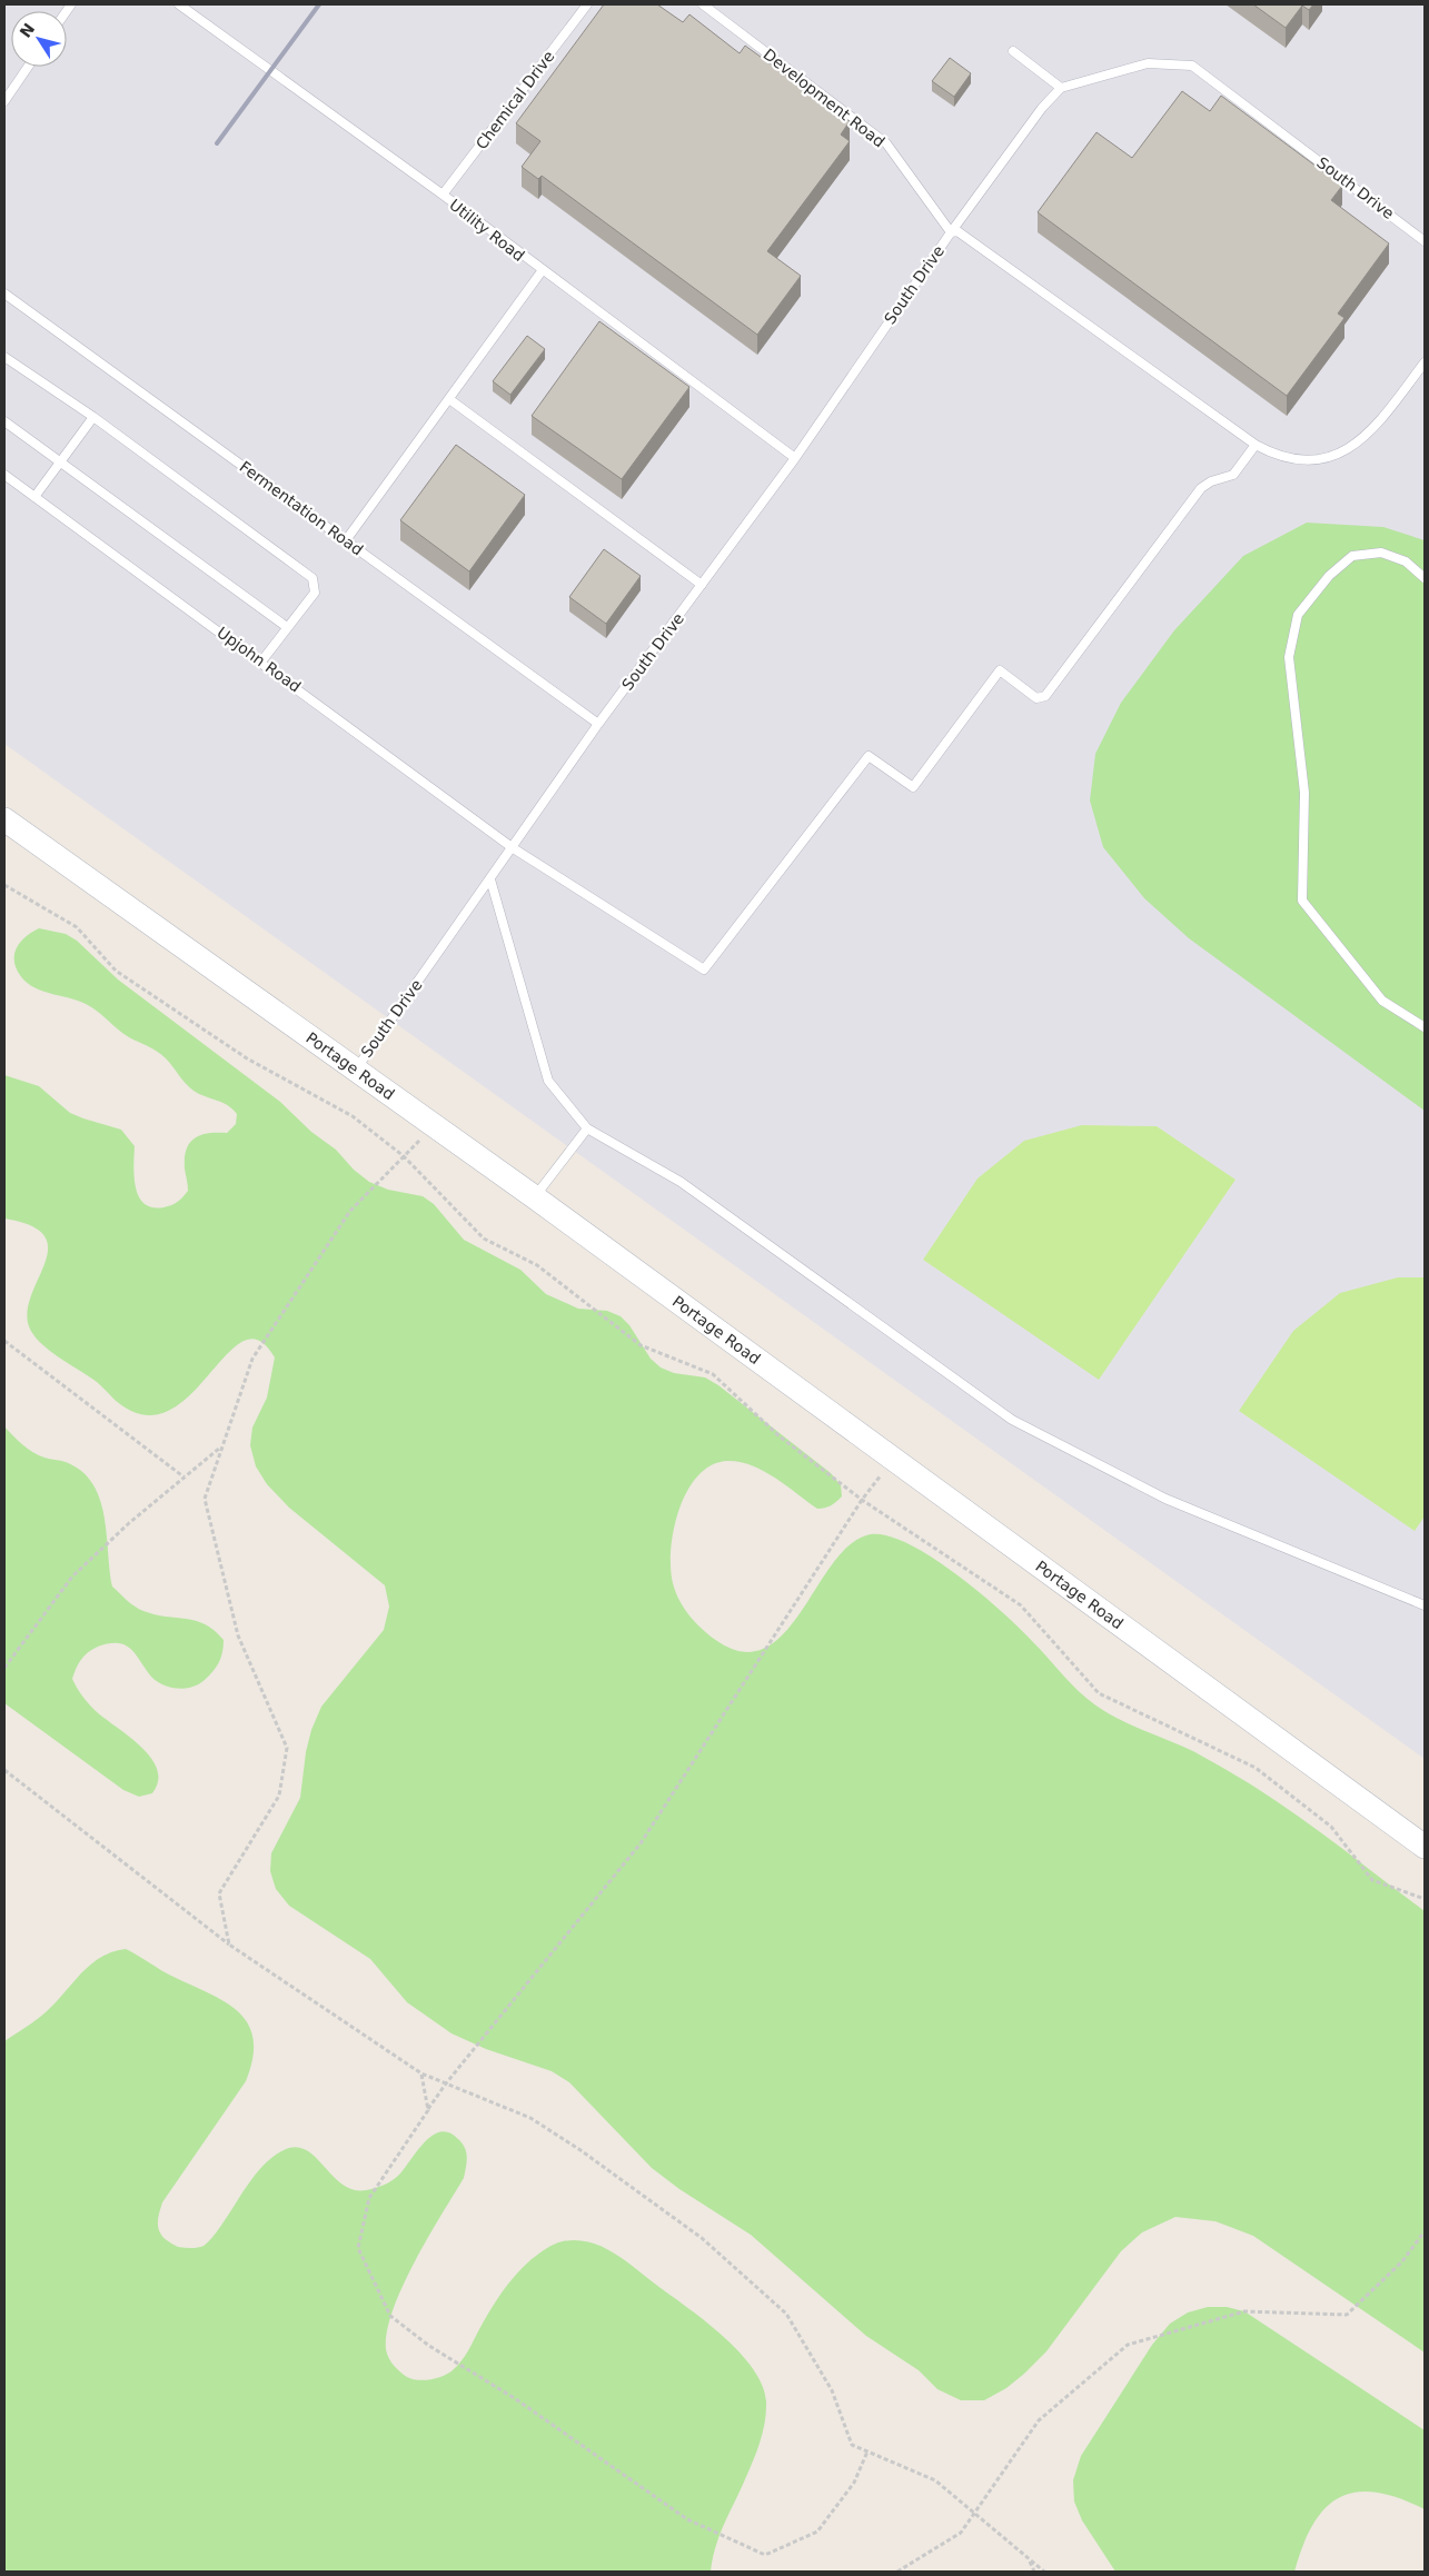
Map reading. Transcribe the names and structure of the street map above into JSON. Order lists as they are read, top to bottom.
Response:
{
  "streets": {
    "main road": ["Portage Road"],
    "lane": [
      "Development Road",
      "Chemical Drive",
      "South Drive",
      "Utility Road",
      "Fermentation Road",
      "Upjohn Road"
    ]
  },
  "crossings": [
    ["Development Road", "South Drive"],
    ["Chemical Drive", "Utility Road"],
    ["South Drive", "Utility Road"],
    ["South Drive", "Fermentation Road"],
    ["South Drive", "Upjohn Road"],
    ["South Drive", "Portage Road"]
  ],
  "north": "top left"
}
